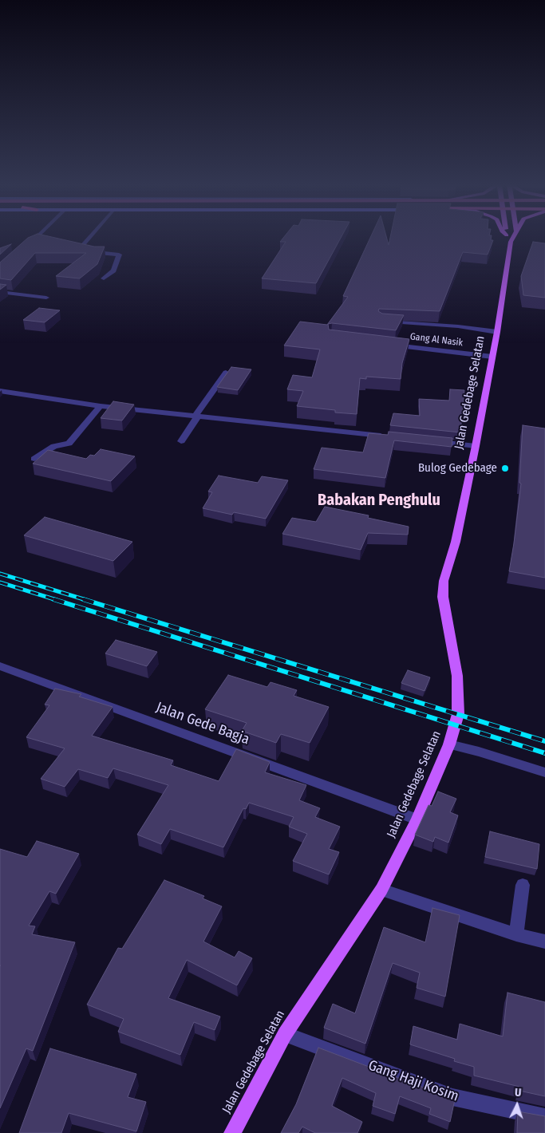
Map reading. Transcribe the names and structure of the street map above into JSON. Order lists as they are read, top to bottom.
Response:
{
  "streets": {
    "main road": ["Jalan Gedebage Selatan"],
    "street": ["Gang Al Nasik", "Jalan Gede Bagja", "Gang Haji Kosim"]
  },
  "crossings": [
    ["Gang Al Nasik", "Jalan Gedebage Selatan"],
    ["Jalan Gedebage Selatan", "Jalan Gede Bagja"],
    ["Jalan Gedebage Selatan", "Gang Haji Kosim"]
  ],
  "districts": ["Babakan Penghulu"],
  "places": ["Bulog Gedebage"],
  "north": "top"
}
